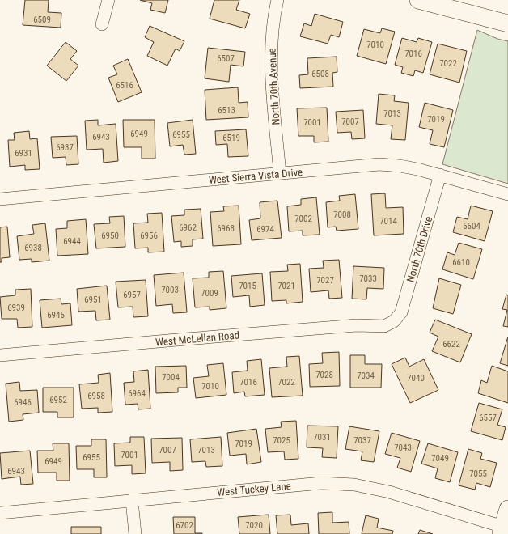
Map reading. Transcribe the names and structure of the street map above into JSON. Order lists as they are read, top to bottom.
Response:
{
  "streets": {
    "street": [
      "North 70th Avenue",
      "West Sierra Vista Drive",
      "North 70th Drive",
      "West McLellan Road",
      "West Tuckey Lane"
    ]
  },
  "crossings": [
    ["North 70th Avenue", "West Sierra Vista Drive"],
    ["West Sierra Vista Drive", "North 70th Drive"],
    ["North 70th Drive", "West McLellan Road"]
  ],
  "house_numbers": [
    "6509",
    "7010",
    "7016",
    "6507",
    "7022",
    "6508",
    "6516",
    "6513",
    "7013",
    "7019",
    "7007",
    "7001",
    "6949",
    "6955",
    "6943",
    "6519",
    "6937",
    "6931",
    "7008",
    "7002",
    "7014",
    "6604",
    "6962",
    "6968",
    "6974",
    "6950",
    "6956",
    "6944",
    "6938",
    "6610",
    "7033",
    "7027",
    "7015",
    "7021",
    "7003",
    "7009",
    "6957",
    "6951",
    "6939",
    "6945",
    "6622",
    "7028",
    "7034",
    "7004",
    "7040",
    "7016",
    "7022",
    "7010",
    "6964",
    "6958",
    "6952",
    "6946",
    "6557",
    "7031",
    "7025",
    "7037",
    "7019",
    "7043",
    "7007",
    "7013",
    "7001",
    "6955",
    "7049",
    "6949",
    "6943",
    "7055",
    "6702",
    "7020"
  ]
}
